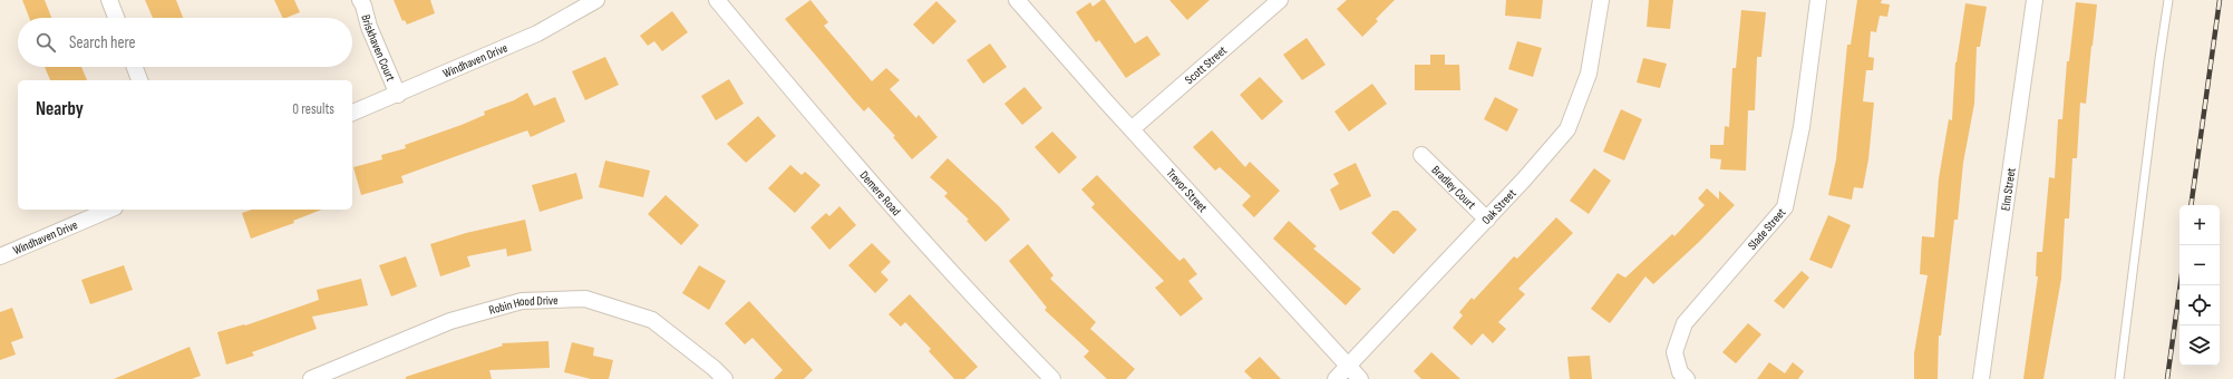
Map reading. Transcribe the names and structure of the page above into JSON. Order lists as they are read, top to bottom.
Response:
{
  "streets": {
    "street": [
      "Briskhaven Court",
      "Windhaven Drive",
      "Scott Street",
      "Bradley Court",
      "Elm Street",
      "Trevor Street",
      "Demere Road",
      "Oak Street",
      "Slade Street",
      "Robin Hood Drive"
    ]
  },
  "crossings": [
    ["Briskhaven Court", "Windhaven Drive"],
    ["Scott Street", "Trevor Street"],
    ["Bradley Court", "Oak Street"],
    ["Trevor Street", "Oak Street"]
  ],
  "page": {
    "search": "Search here",
    "heading": ["Nearby", "0 results"],
    "map_buttons": ["+", "−"]
  }
}
